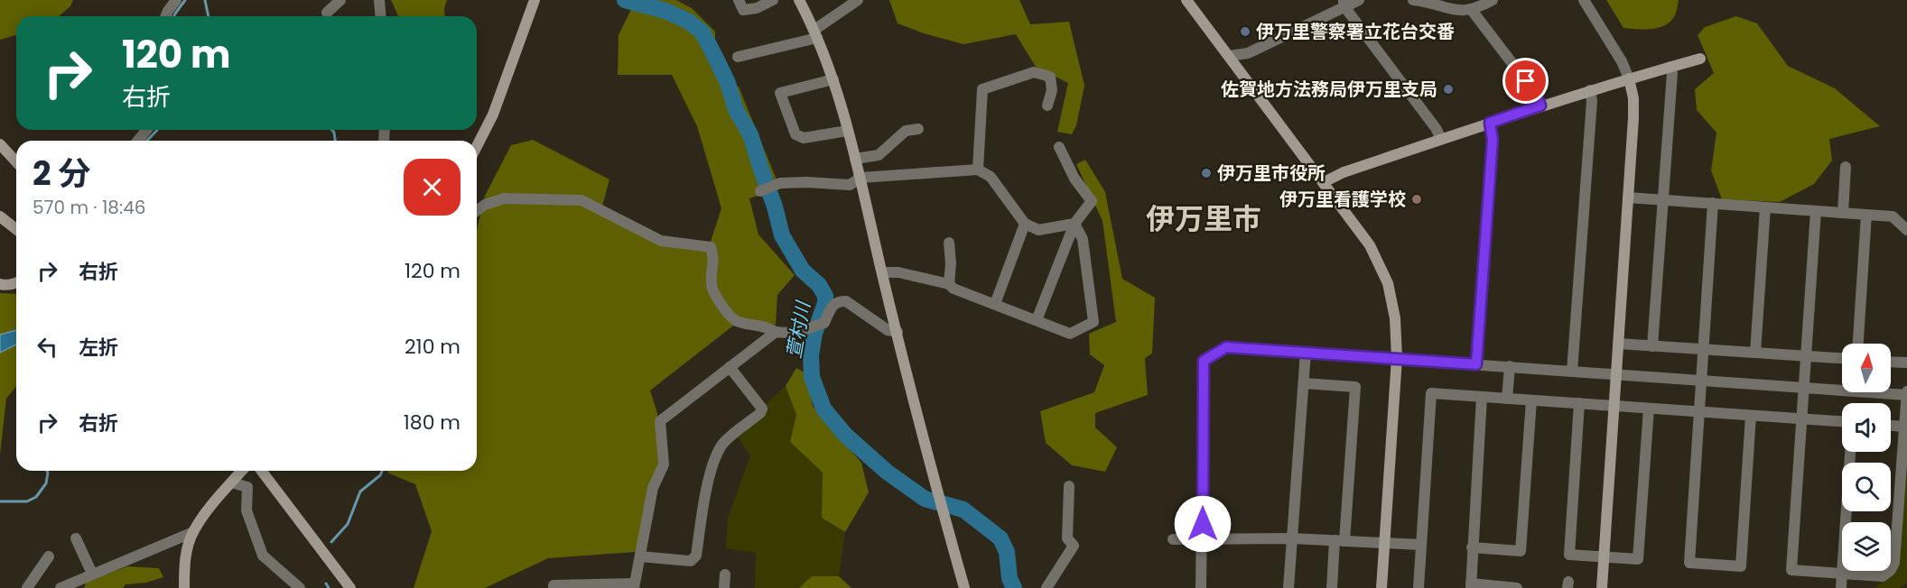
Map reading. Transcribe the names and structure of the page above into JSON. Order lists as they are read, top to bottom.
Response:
{
  "districts": ["伊万里市"],
  "water": ["萱村川"],
  "places": [
    "伊万里警察署立花台交番",
    "佐賀地方法務局伊万里支局",
    "伊万里市役所",
    "伊万里看護学校"
  ],
  "north": "top",
  "page": {
    "turn": ["120 m", "右折"],
    "heading": ["2 分", "570 m · 18:46"],
    "list": [
      {
        "name": "右折",
        "value": "120 m"
      },
      {
        "name": "左折",
        "value": "210 m"
      },
      {
        "name": "右折",
        "value": "180 m"
      }
    ]
  }
}
